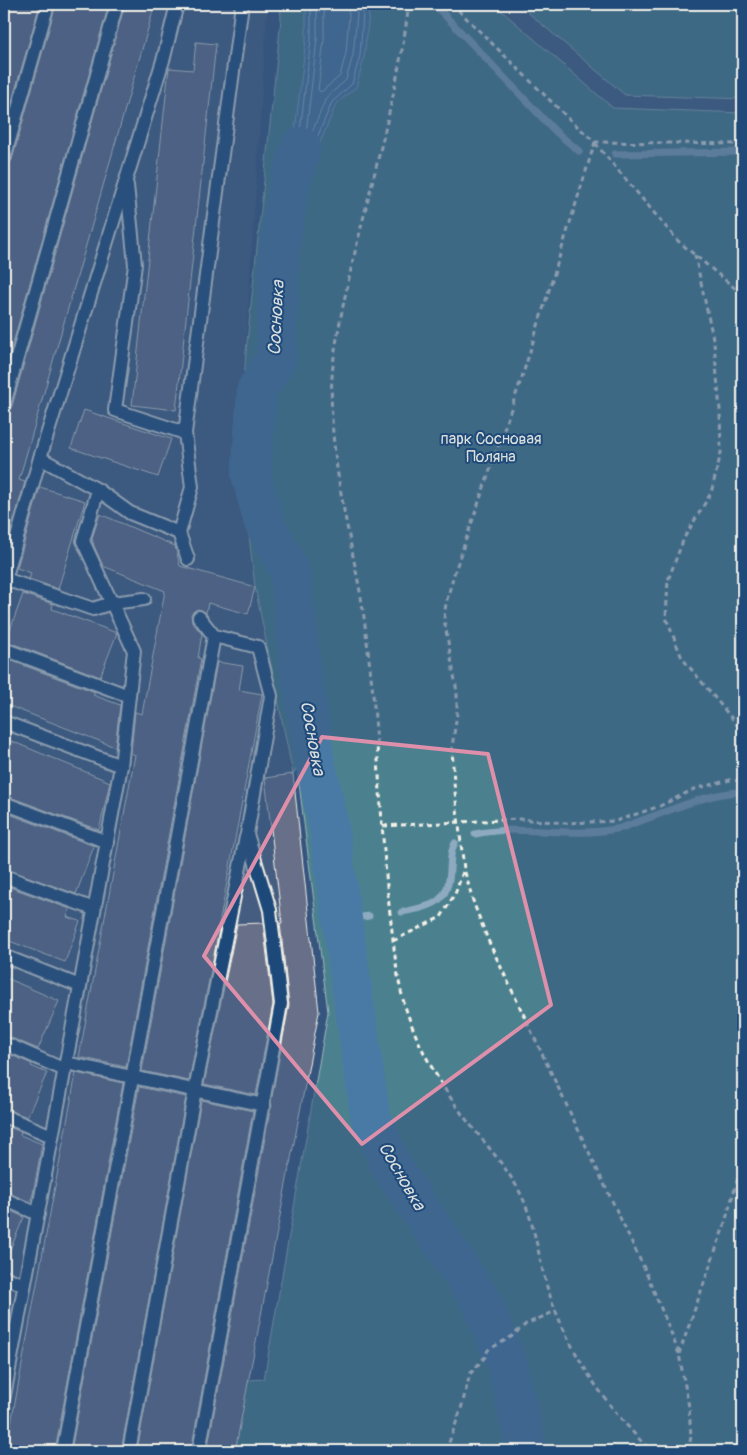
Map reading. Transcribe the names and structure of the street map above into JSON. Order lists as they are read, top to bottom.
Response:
{
  "water": ["Сосновка"],
  "parks": ["парк Сосновая Поляна"]
}
